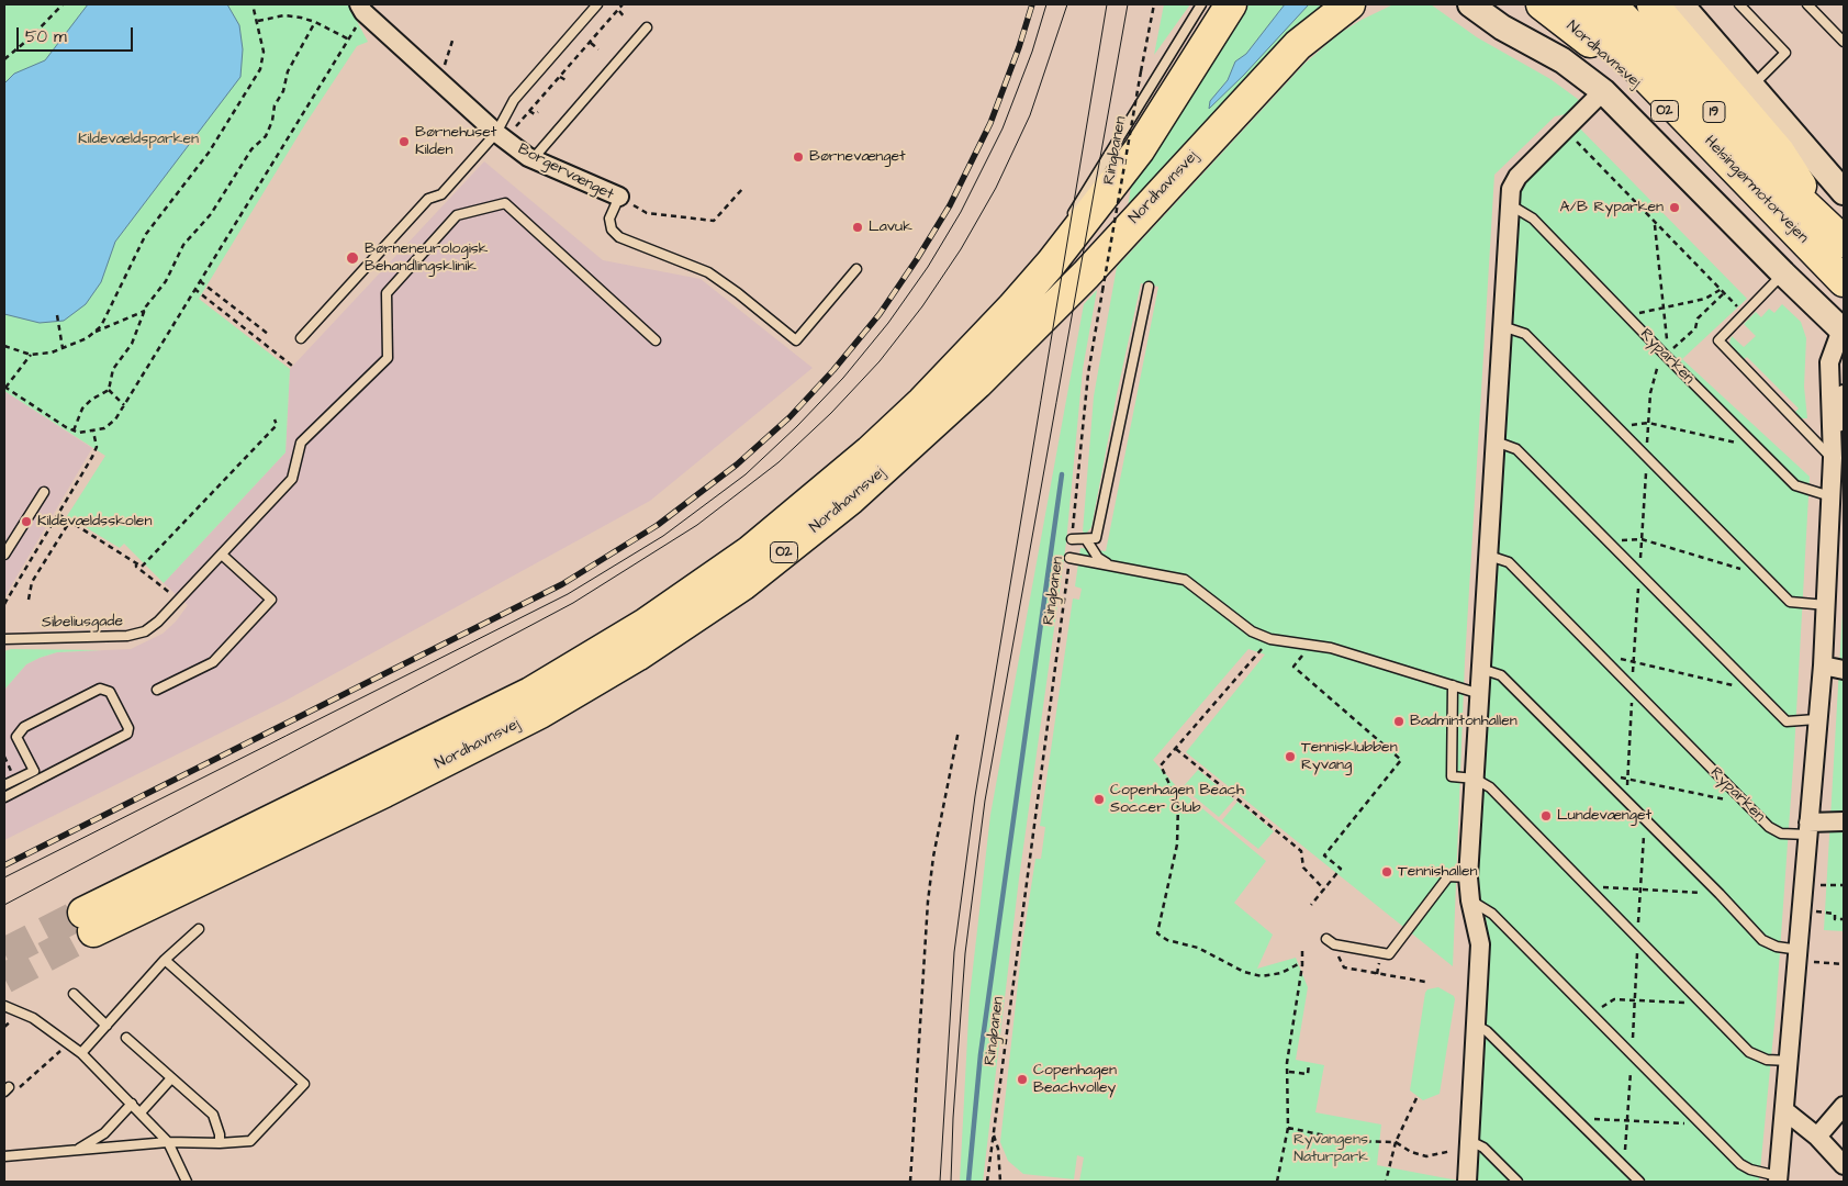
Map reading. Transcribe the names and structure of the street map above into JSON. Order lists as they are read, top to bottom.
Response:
{
  "streets": {
    "highway": [
      "Nordhavnsvej",
      "O2",
      "19",
      "Helsingørmotorvejen"
    ],
    "street": ["Borgervænget", "Ryparken"],
    "lane": ["Sibeliusgade"],
    "path": ["Ringbanen"]
  },
  "crossings": [
    ["Nordhavnsvej", "Helsingørmotorvejen"]
  ],
  "parks": ["Kildevældsparken", "Ryvangens Naturpark"],
  "places": [
    "Børnehuset Kilden",
    "Børnevænget",
    "A/B Ryparken",
    "Lavuk",
    "Børneneurologisk Behandlingsklinik",
    "Kildevældsskolen",
    "Badmintonhallen",
    "Tennisklubben Ryvang",
    "Copenhagen Beach Soccer Club",
    "Lundevænget",
    "Tennishallen",
    "Copenhagen Beachvolley"
  ],
  "scale_bar": "50 m"
}
